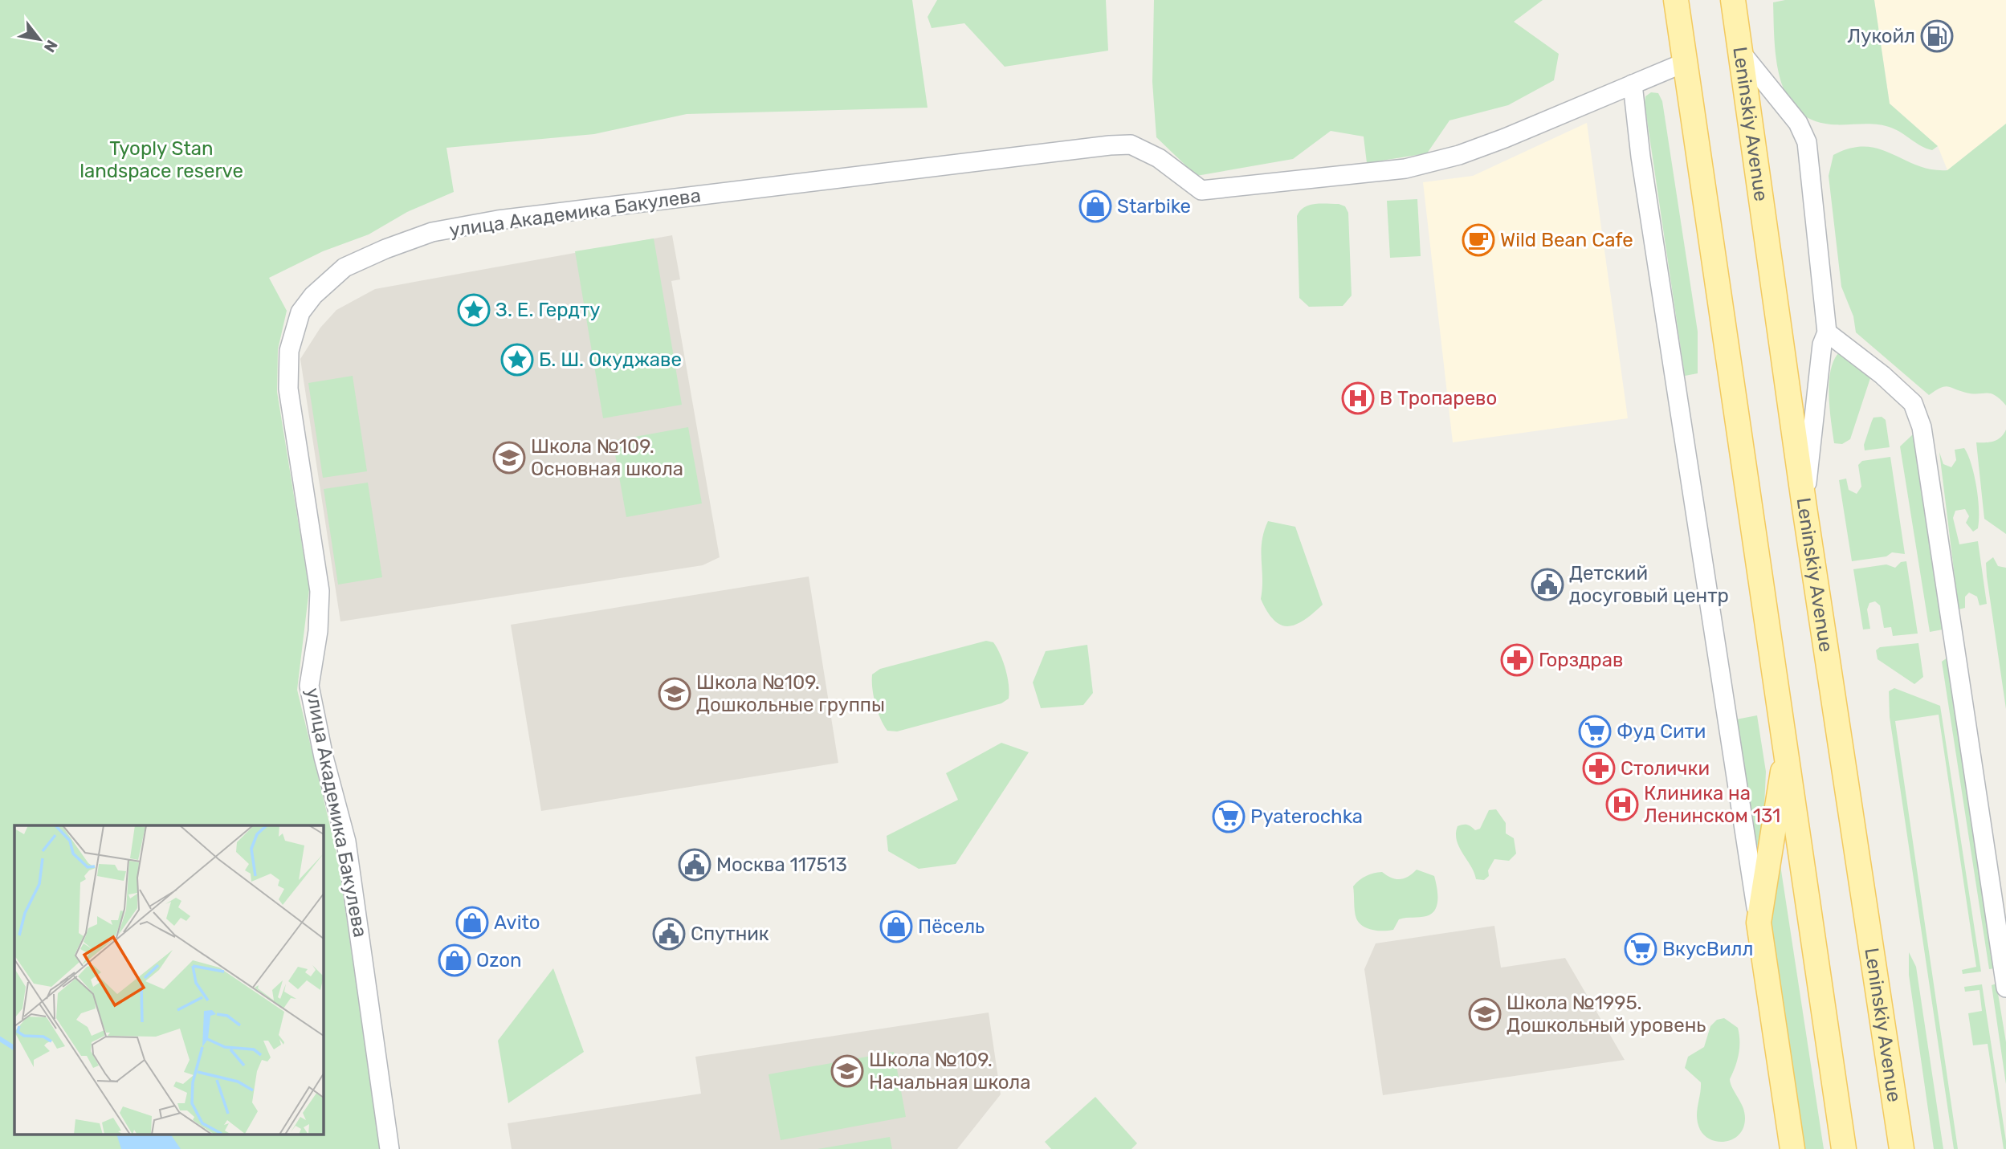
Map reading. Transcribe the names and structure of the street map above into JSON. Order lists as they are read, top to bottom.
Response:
{
  "streets": {
    "main road": ["Leninskiy Avenue"],
    "street": ["улица Академика Бакулева"]
  },
  "parks": ["Tyoply Stan landspace reserve"],
  "places": {
    "fuel station": ["Лукойл"],
    "shop": [
      "Starbike",
      "Avito",
      "Пёсель",
      "Ozon"
    ],
    "cafe": ["Wild Bean Cafe"],
    "place": ["З. Е. Гердту", "Б. Ш. Окуджаве"],
    "hospital": ["В Тропарево", "Клиника на Ленинском 131"],
    "school or university": [
      "Школа №109. Основная школа",
      "Школа №109. Дошкольные группы",
      "Школа №1995. Дошкольный уровень",
      "Школа №109. Начальная школа"
    ],
    "public building": ["Детский досуговый центр", "Москва 117513", "Спутник"],
    "pharmacy": ["Горздрав", "Столички"],
    "supermarket": ["Фуд Сити", "Pyaterochka", "ВкусВилл"]
  },
  "north": "bottom right"
}
